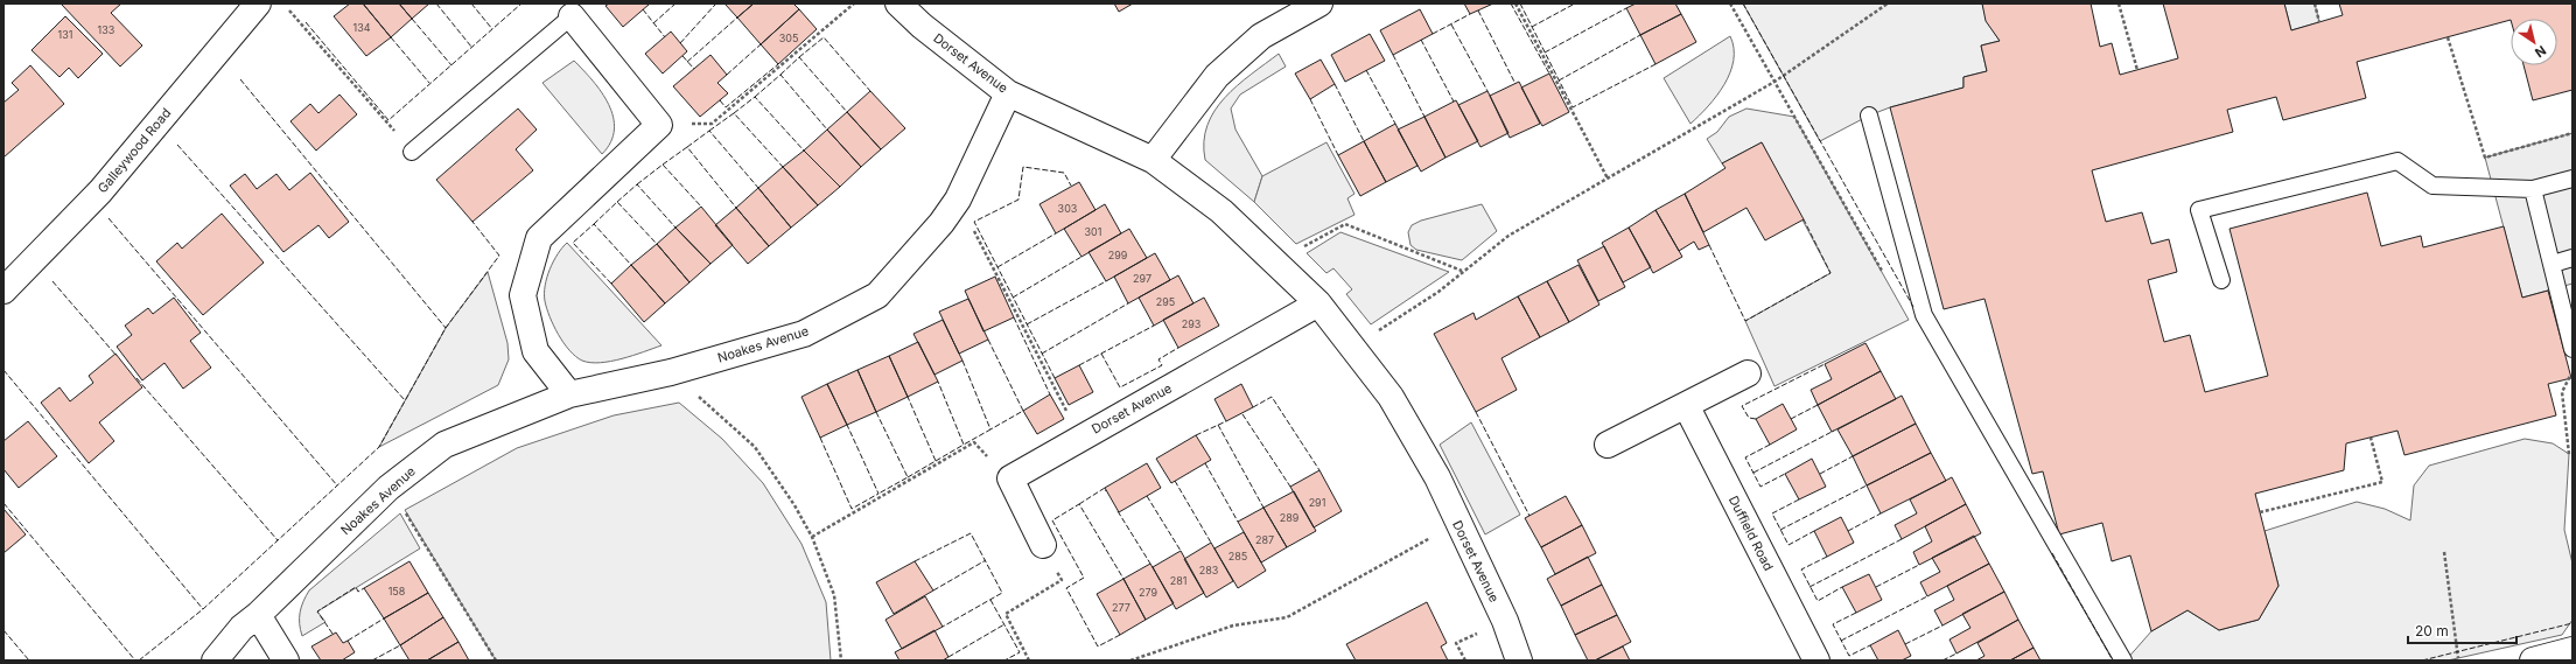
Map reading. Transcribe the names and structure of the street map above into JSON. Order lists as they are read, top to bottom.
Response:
{
  "streets": {
    "street": [
      "Dorset Avenue",
      "Galleywood Road",
      "Noakes Avenue",
      "Duffield Road"
    ]
  },
  "crossings": [
    ["Dorset Avenue", "Noakes Avenue"]
  ],
  "house_numbers": [
    "134",
    "133",
    "131",
    "305",
    "303",
    "301",
    "299",
    "297",
    "295",
    "293",
    "291",
    "289",
    "287",
    "285",
    "283",
    "281",
    "158",
    "279",
    "277"
  ],
  "scale_bar": "20 m",
  "north": "bottom right"
}
